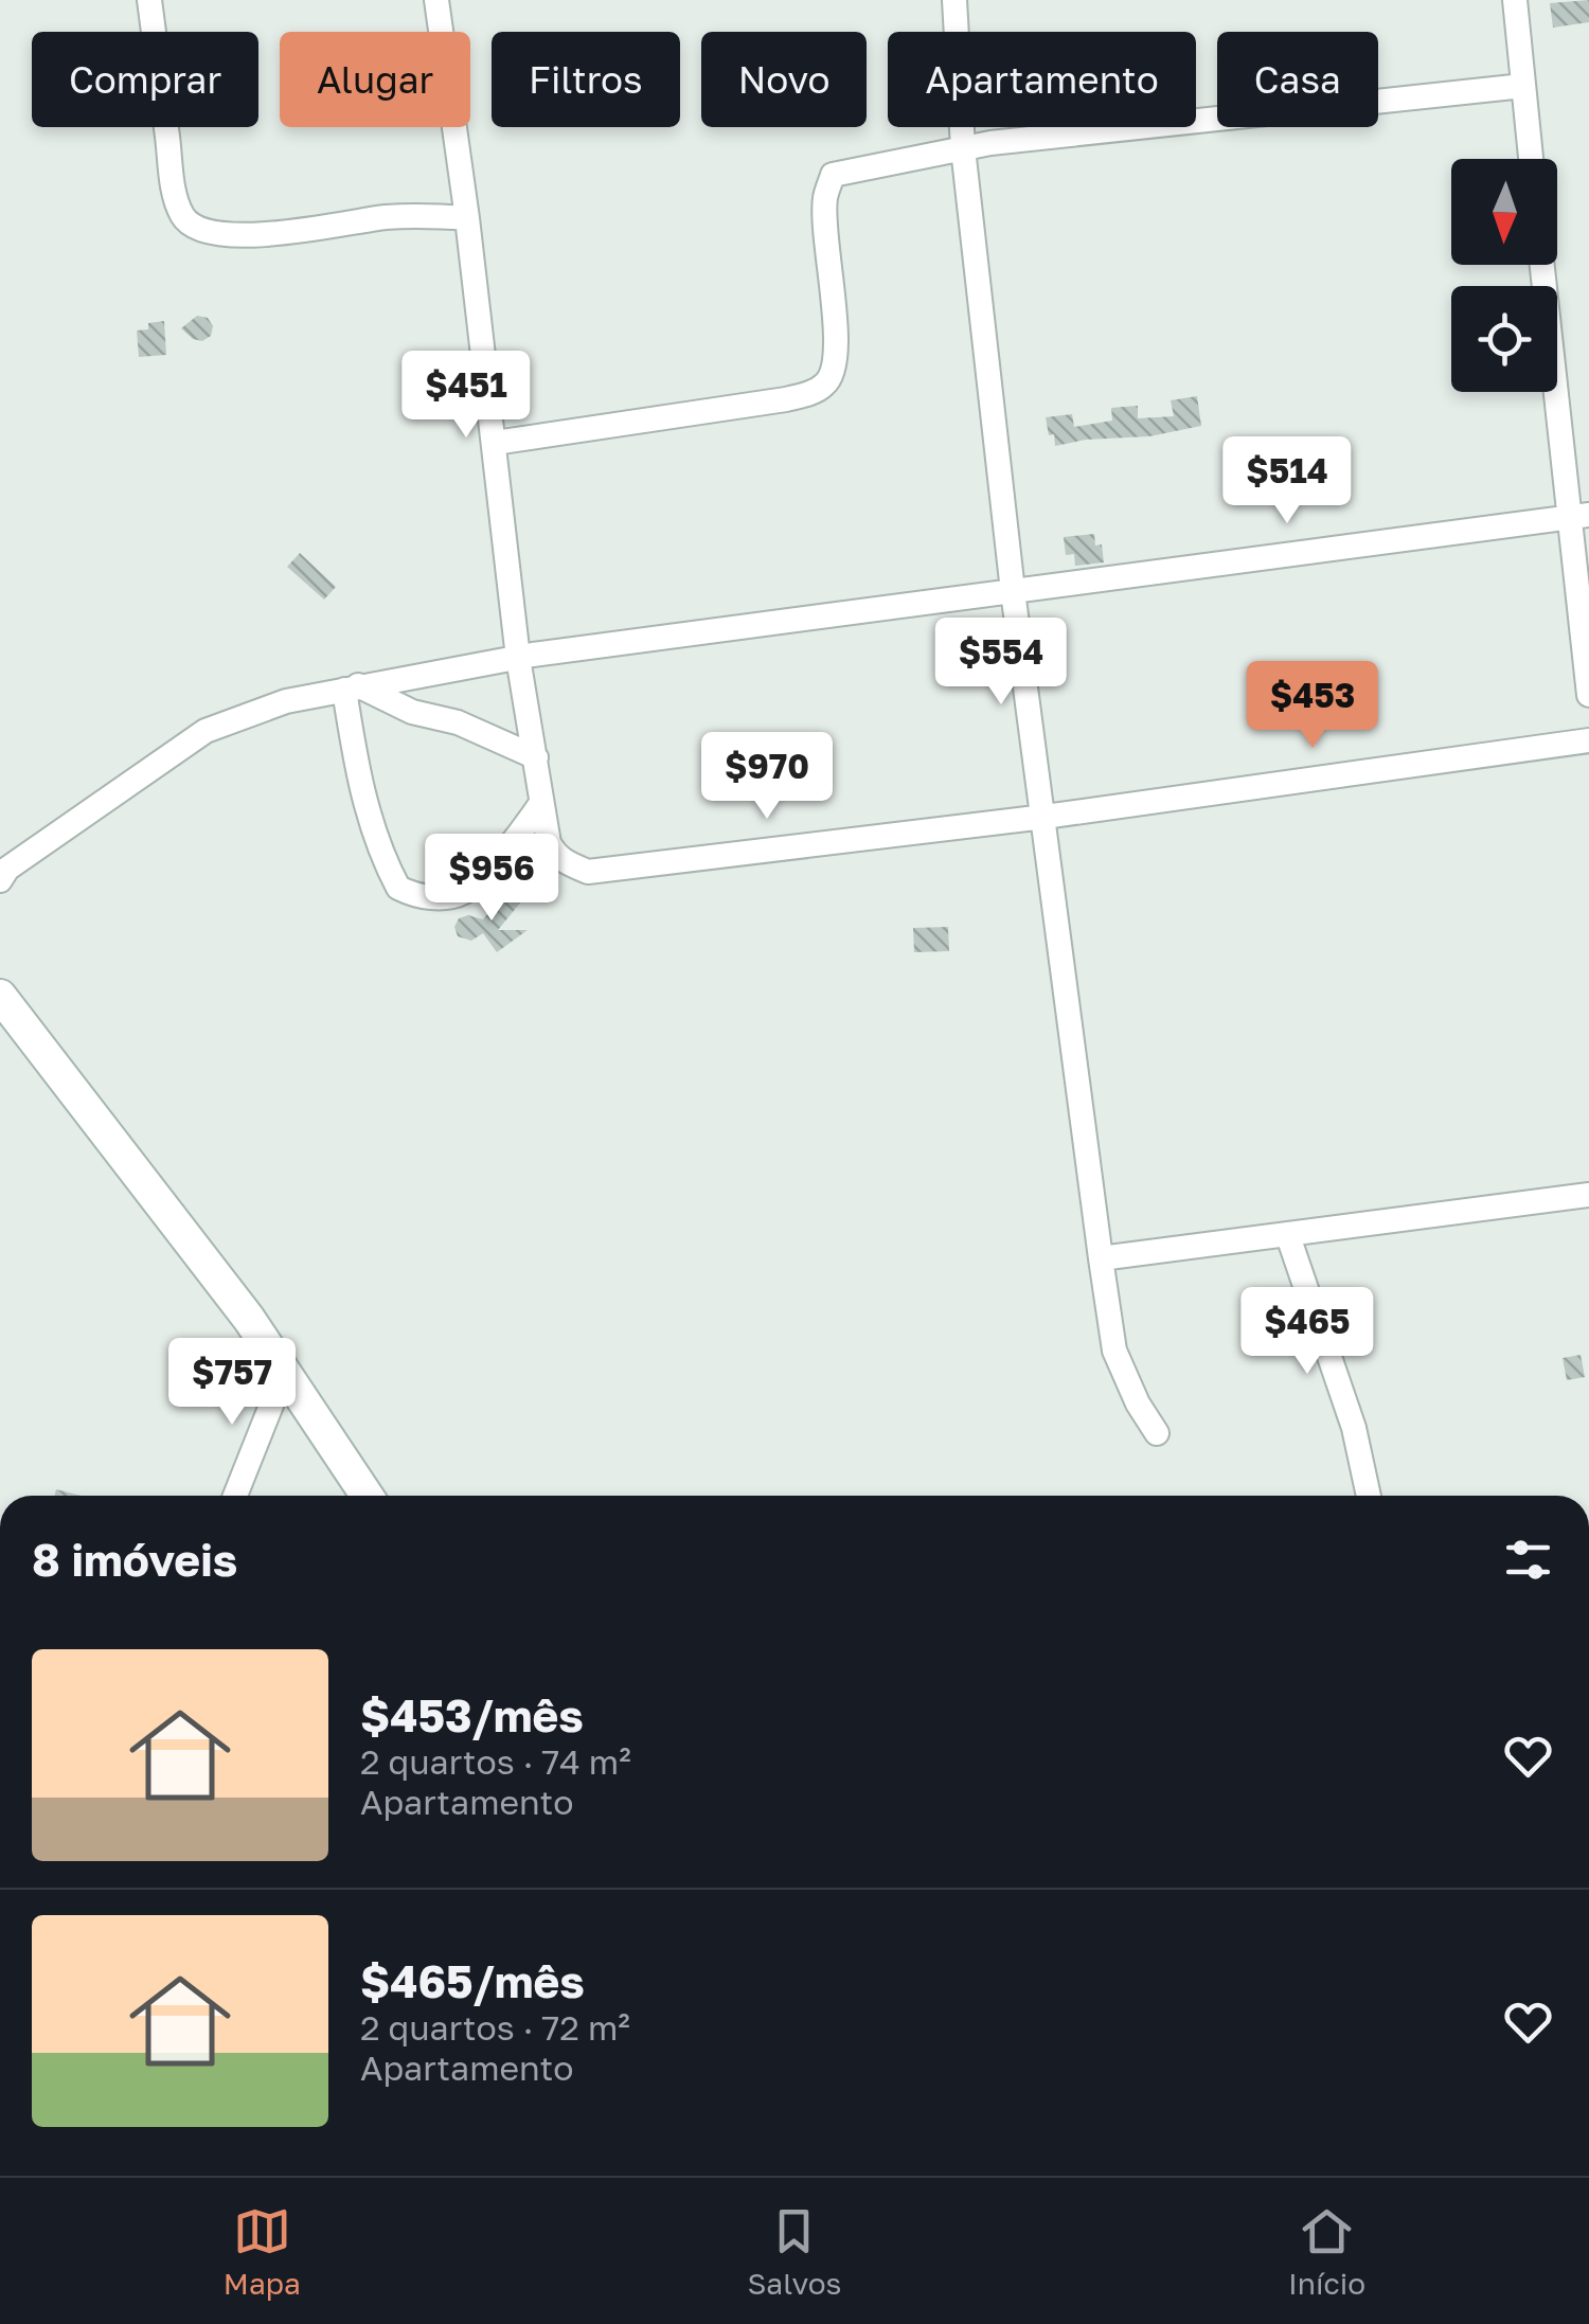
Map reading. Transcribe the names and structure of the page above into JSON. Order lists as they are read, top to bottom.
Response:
{
  "north": "bottom",
  "page": {
    "chip": [
      "Comprar",
      "Alugar",
      "Filtros",
      "Novo",
      "Apartamento",
      "Casa"
    ],
    "price": [
      "$451",
      "$514",
      "$554",
      "$453",
      "$970",
      "$956",
      "$465",
      "$757"
    ],
    "heading": "8 imóveis",
    "list": [
      {
        "name": "$453/mês",
        "note": "2 quartos · 74 m² · Apartamento"
      },
      {
        "name": "$465/mês",
        "note": "2 quartos · 72 m² · Apartamento"
      }
    ],
    "tabs": ["Mapa", "Salvos", "Início"]
  }
}
